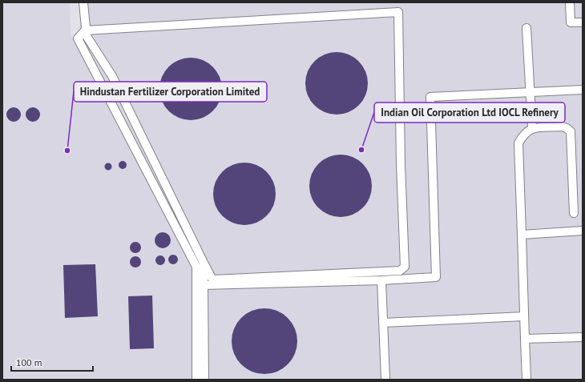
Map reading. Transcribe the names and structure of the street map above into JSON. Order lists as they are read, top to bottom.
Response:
{
  "places": ["Indian Oil Corporation Ltd IOCL Refinery", "Hindustan Fertilizer Corporation Limited"],
  "scale_bar": "100 m"
}
